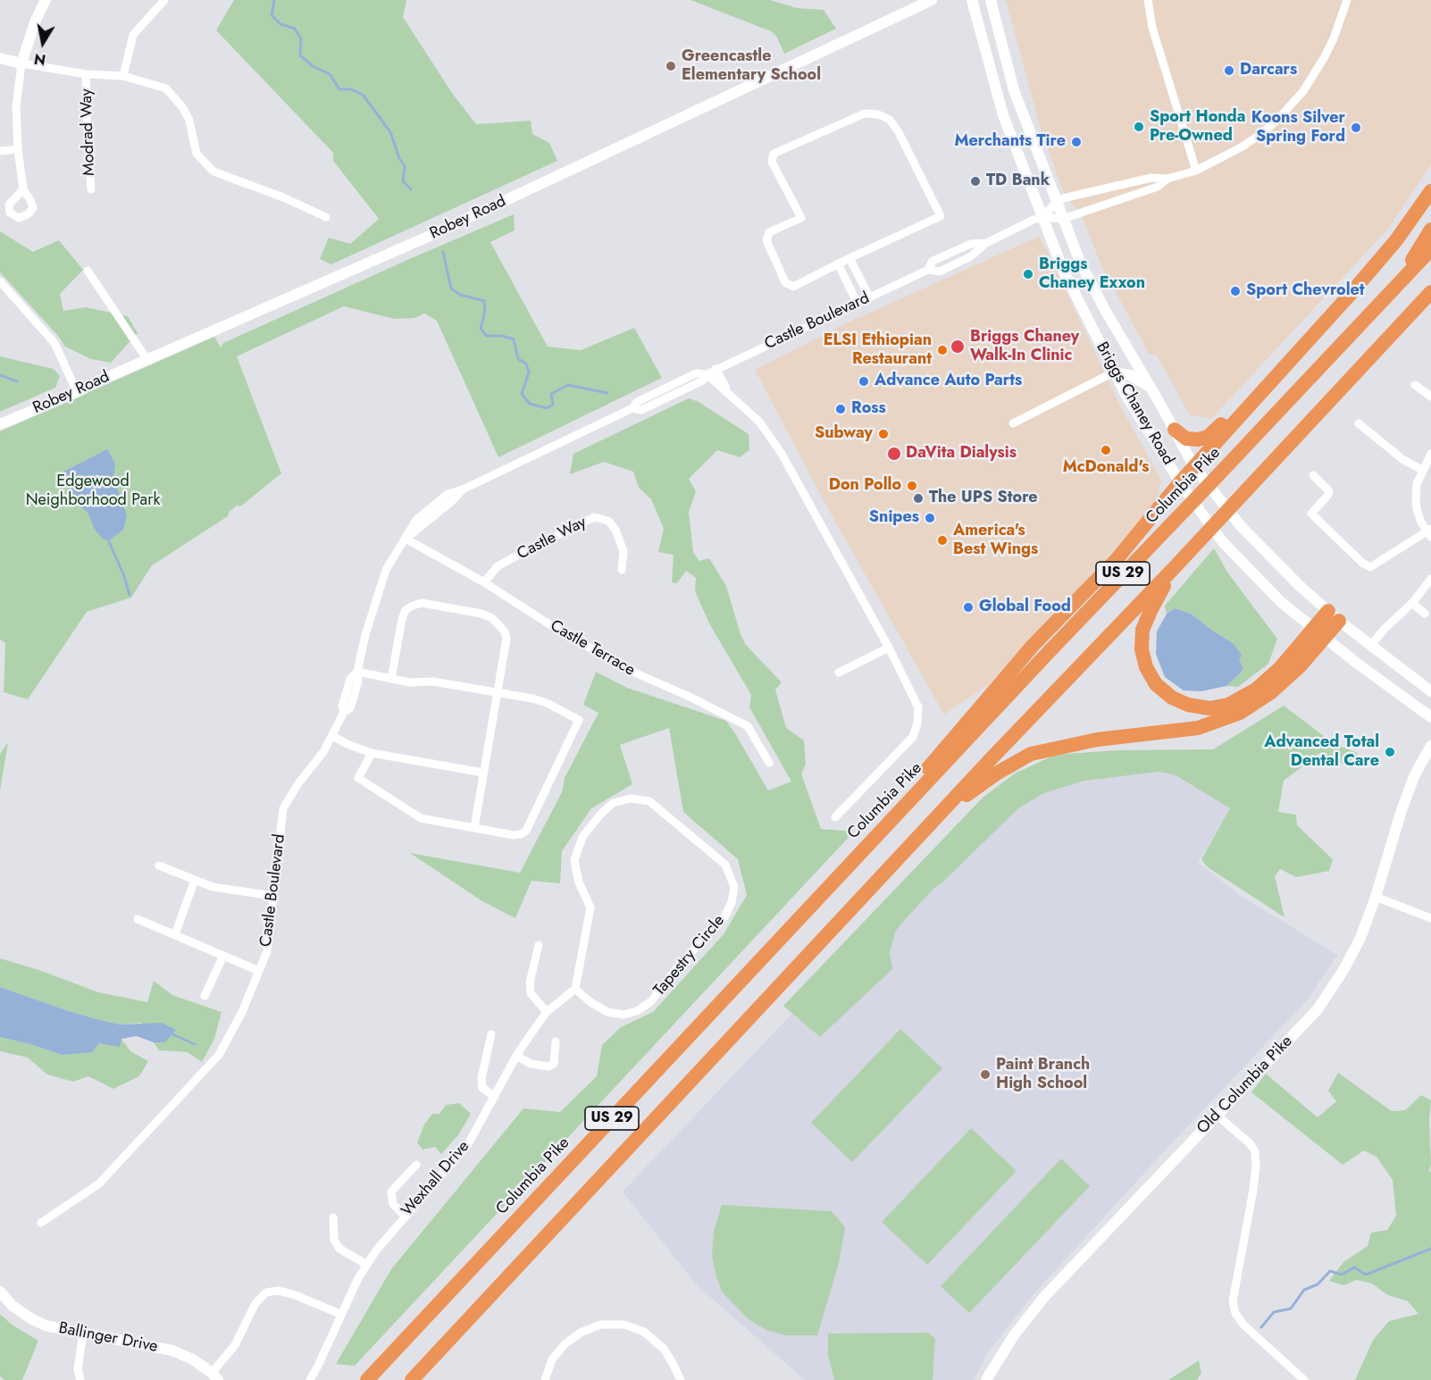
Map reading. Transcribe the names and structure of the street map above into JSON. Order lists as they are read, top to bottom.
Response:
{
  "streets": {
    "highway": ["Columbia Pike", "US 29"],
    "main road": [
      "Robey Road",
      "Briggs Chaney Road",
      "Old Columbia Pike",
      "Ballinger Drive"
    ],
    "street": [
      "Modrad Way",
      "Castle Boulevard",
      "Castle Way",
      "Castle Terrace",
      "Tapestry Circle",
      "Wexhall Drive"
    ]
  },
  "crossings": [
    ["Castle Boulevard", "Briggs Chaney Road"],
    ["Castle Boulevard", "Castle Terrace"],
    ["Castle Way", "Castle Terrace"],
    ["Tapestry Circle", "Wexhall Drive"]
  ],
  "parks": ["Edgewood Neighborhood Park"],
  "places": [
    "Greencastle Elementary School",
    "Darcars",
    "Sport Honda Pre-Owned",
    "Koons Silver Spring Ford",
    "Merchants Tire",
    "TD Bank",
    "Briggs Chaney Exxon",
    "Sport Chevrolet",
    "Briggs Chaney Walk-In Clinic",
    "ELSI Ethiopian Restaurant",
    "Advance Auto Parts",
    "Ross",
    "Subway",
    "McDonald's",
    "DaVita Dialysis",
    "Don Pollo",
    "The UPS Store",
    "Snipes",
    "America's Best Wings",
    "Global Food",
    "Advanced Total Dental Care",
    "Paint Branch High School"
  ],
  "north": "bottom"
}
